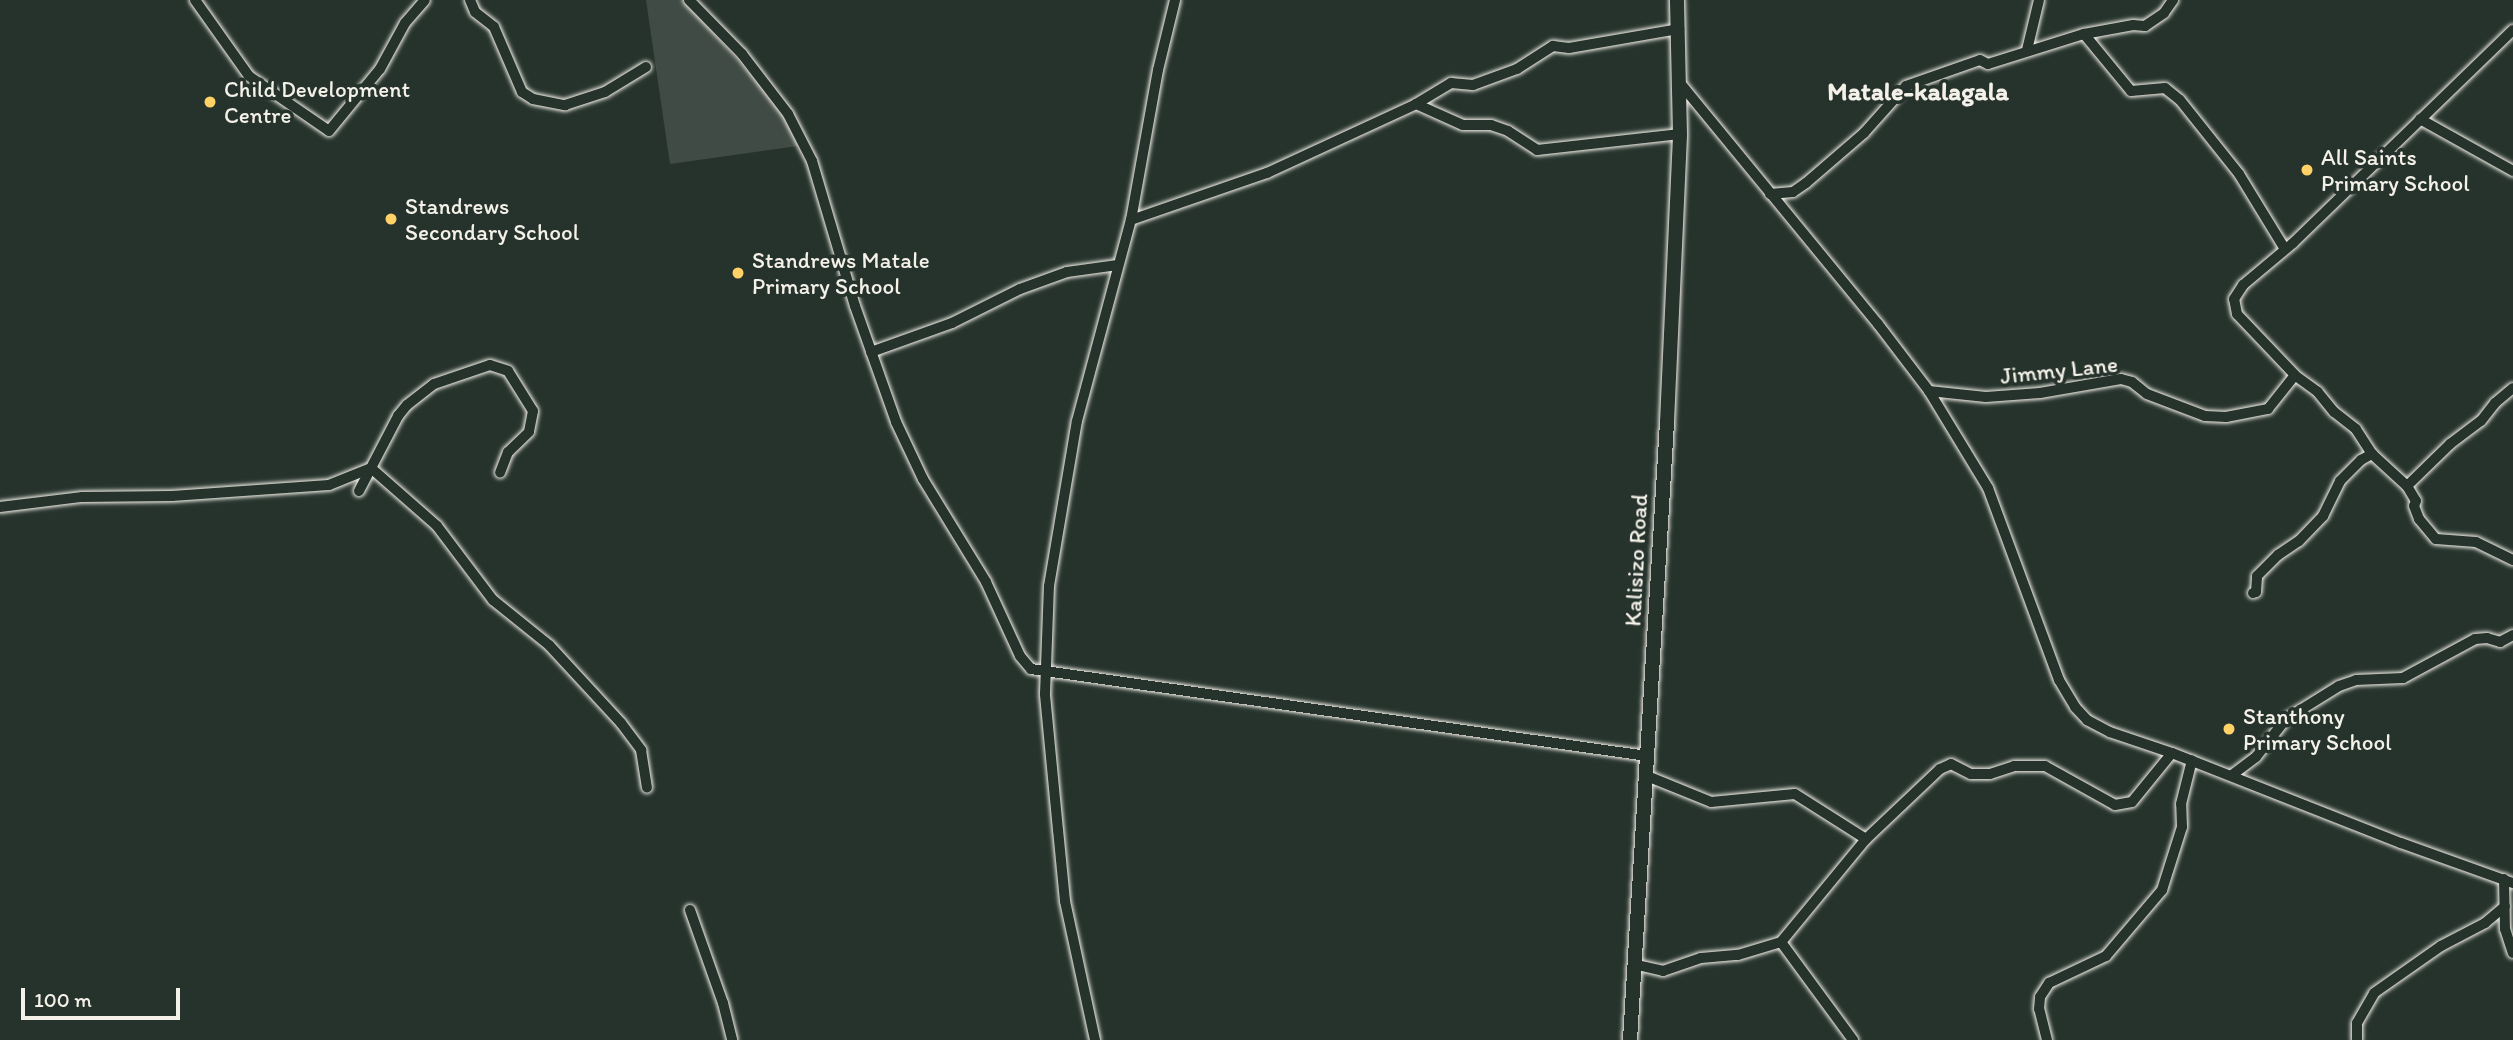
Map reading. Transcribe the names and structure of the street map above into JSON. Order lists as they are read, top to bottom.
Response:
{
  "streets": {
    "street": ["Jimmy Lane", "Kalisizo Road"]
  },
  "districts": ["Matale-kalagala"],
  "places": [
    "Child Development Centre",
    "All Saints Primary School",
    "Standrews Secondary School",
    "Standrews Matale Primary School",
    "Stanthony Primary School"
  ],
  "scale_bar": "100 m"
}
